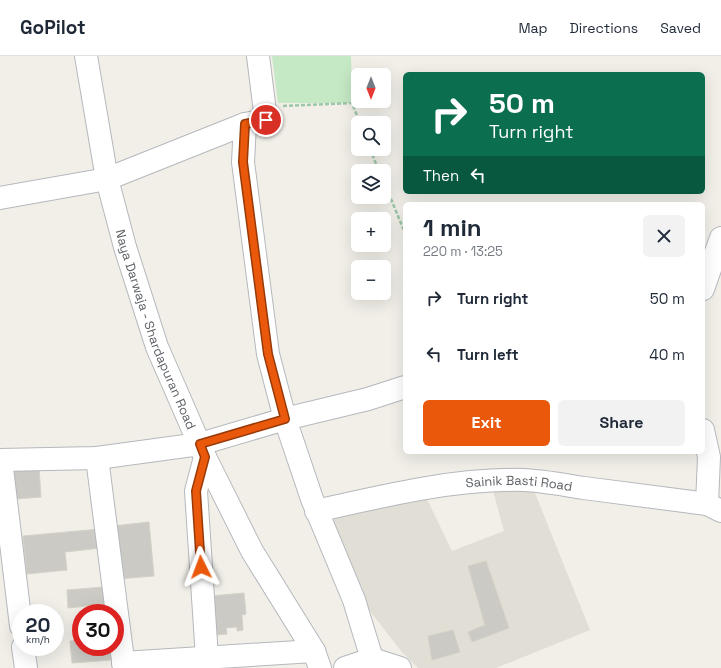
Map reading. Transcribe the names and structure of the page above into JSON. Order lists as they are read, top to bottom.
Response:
{
  "streets": {
    "street": ["Naya Darwaja - Shardapuran Road", "Sainik Basti Road"]
  },
  "north": "bottom",
  "page": {
    "header": "GoPilot",
    "nav": ["Map", "Directions", "Saved"],
    "map_buttons": ["+", "−"],
    "turn": ["50 m", "Turn right"],
    "then": "Then",
    "heading": ["1 min", "220 m · 13:25"],
    "list": [
      {
        "name": "Turn right",
        "value": "50 m"
      },
      {
        "name": "Turn left",
        "value": "40 m"
      }
    ],
    "buttons": ["Exit", "Share"],
    "speed": "20 km/h",
    "limit": "30"
  }
}
